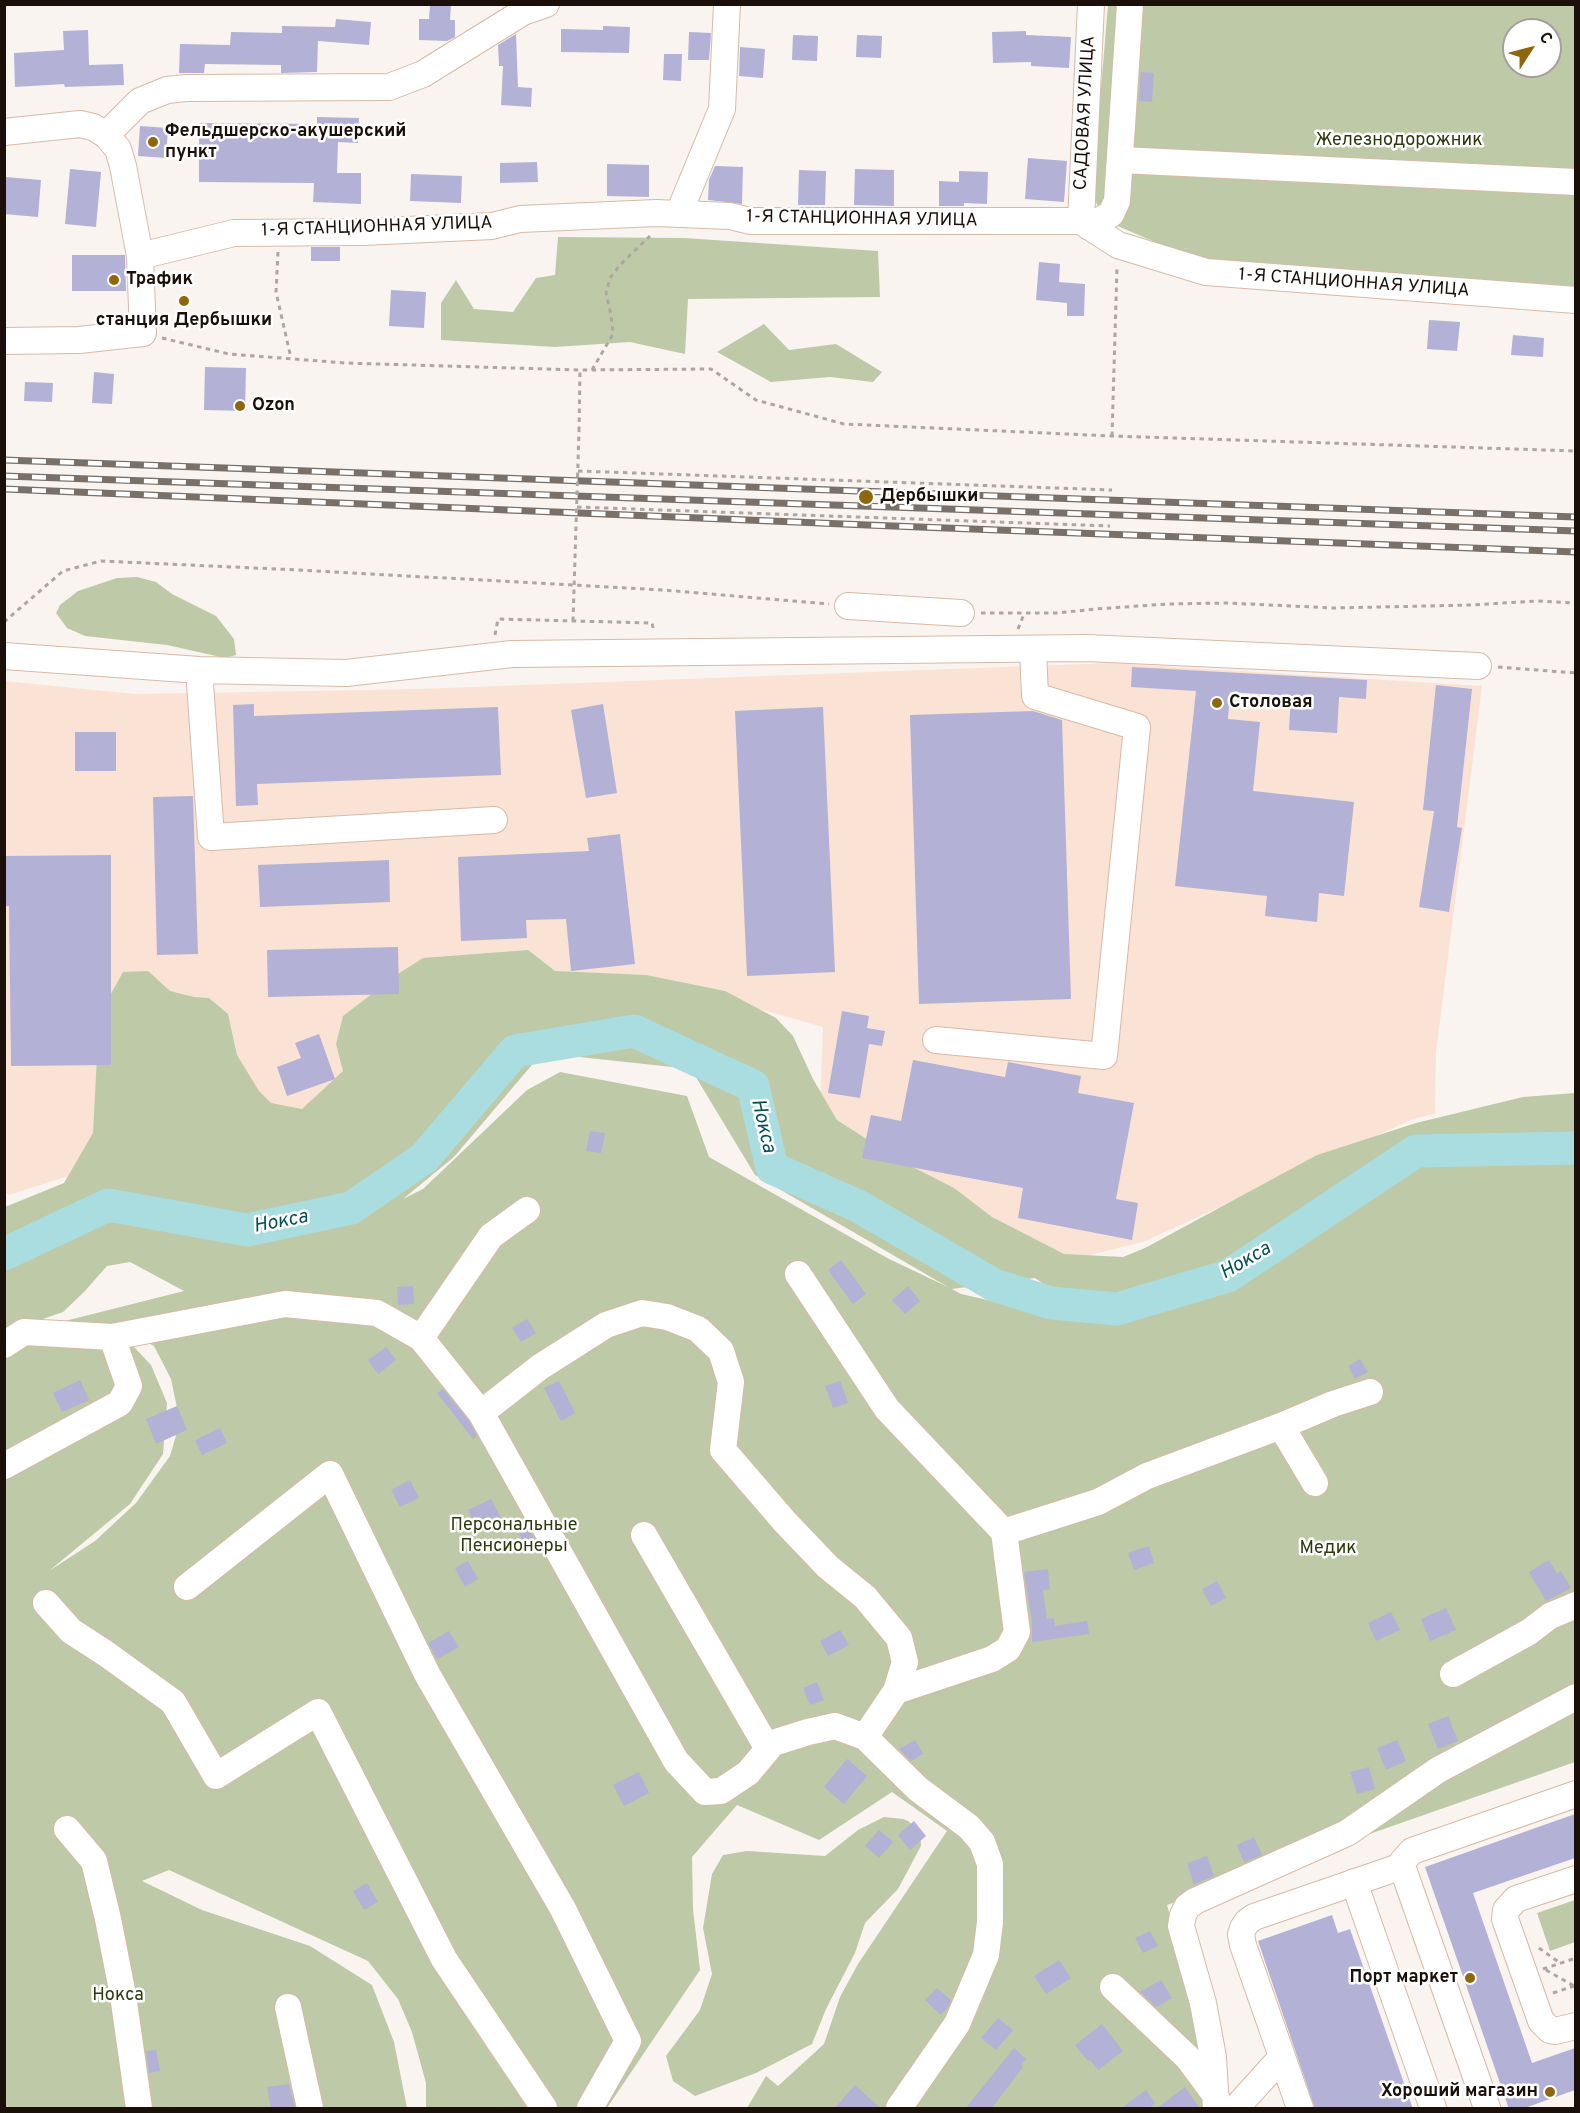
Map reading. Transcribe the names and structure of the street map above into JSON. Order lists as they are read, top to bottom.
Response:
{
  "streets": {
    "street": ["САДОВАЯ УЛИЦА", "1-Я СТАНЦИОННАЯ УЛИЦА"]
  },
  "crossings": [
    ["САДОВАЯ УЛИЦА", "1-Я СТАНЦИОННАЯ УЛИЦА"]
  ],
  "water": ["Нокса"],
  "parks": [
    "Железнодорожник",
    "Персональные Пенсионеры",
    "Медик",
    "Нокса"
  ],
  "places": [
    "Фельдшерско-акушерский пункт",
    "Трафик",
    "станция Дербышки",
    "Ozon",
    "Дербышки",
    "Столовая",
    "Порт маркет",
    "Хороший магазин"
  ],
  "north": "top right"
}
